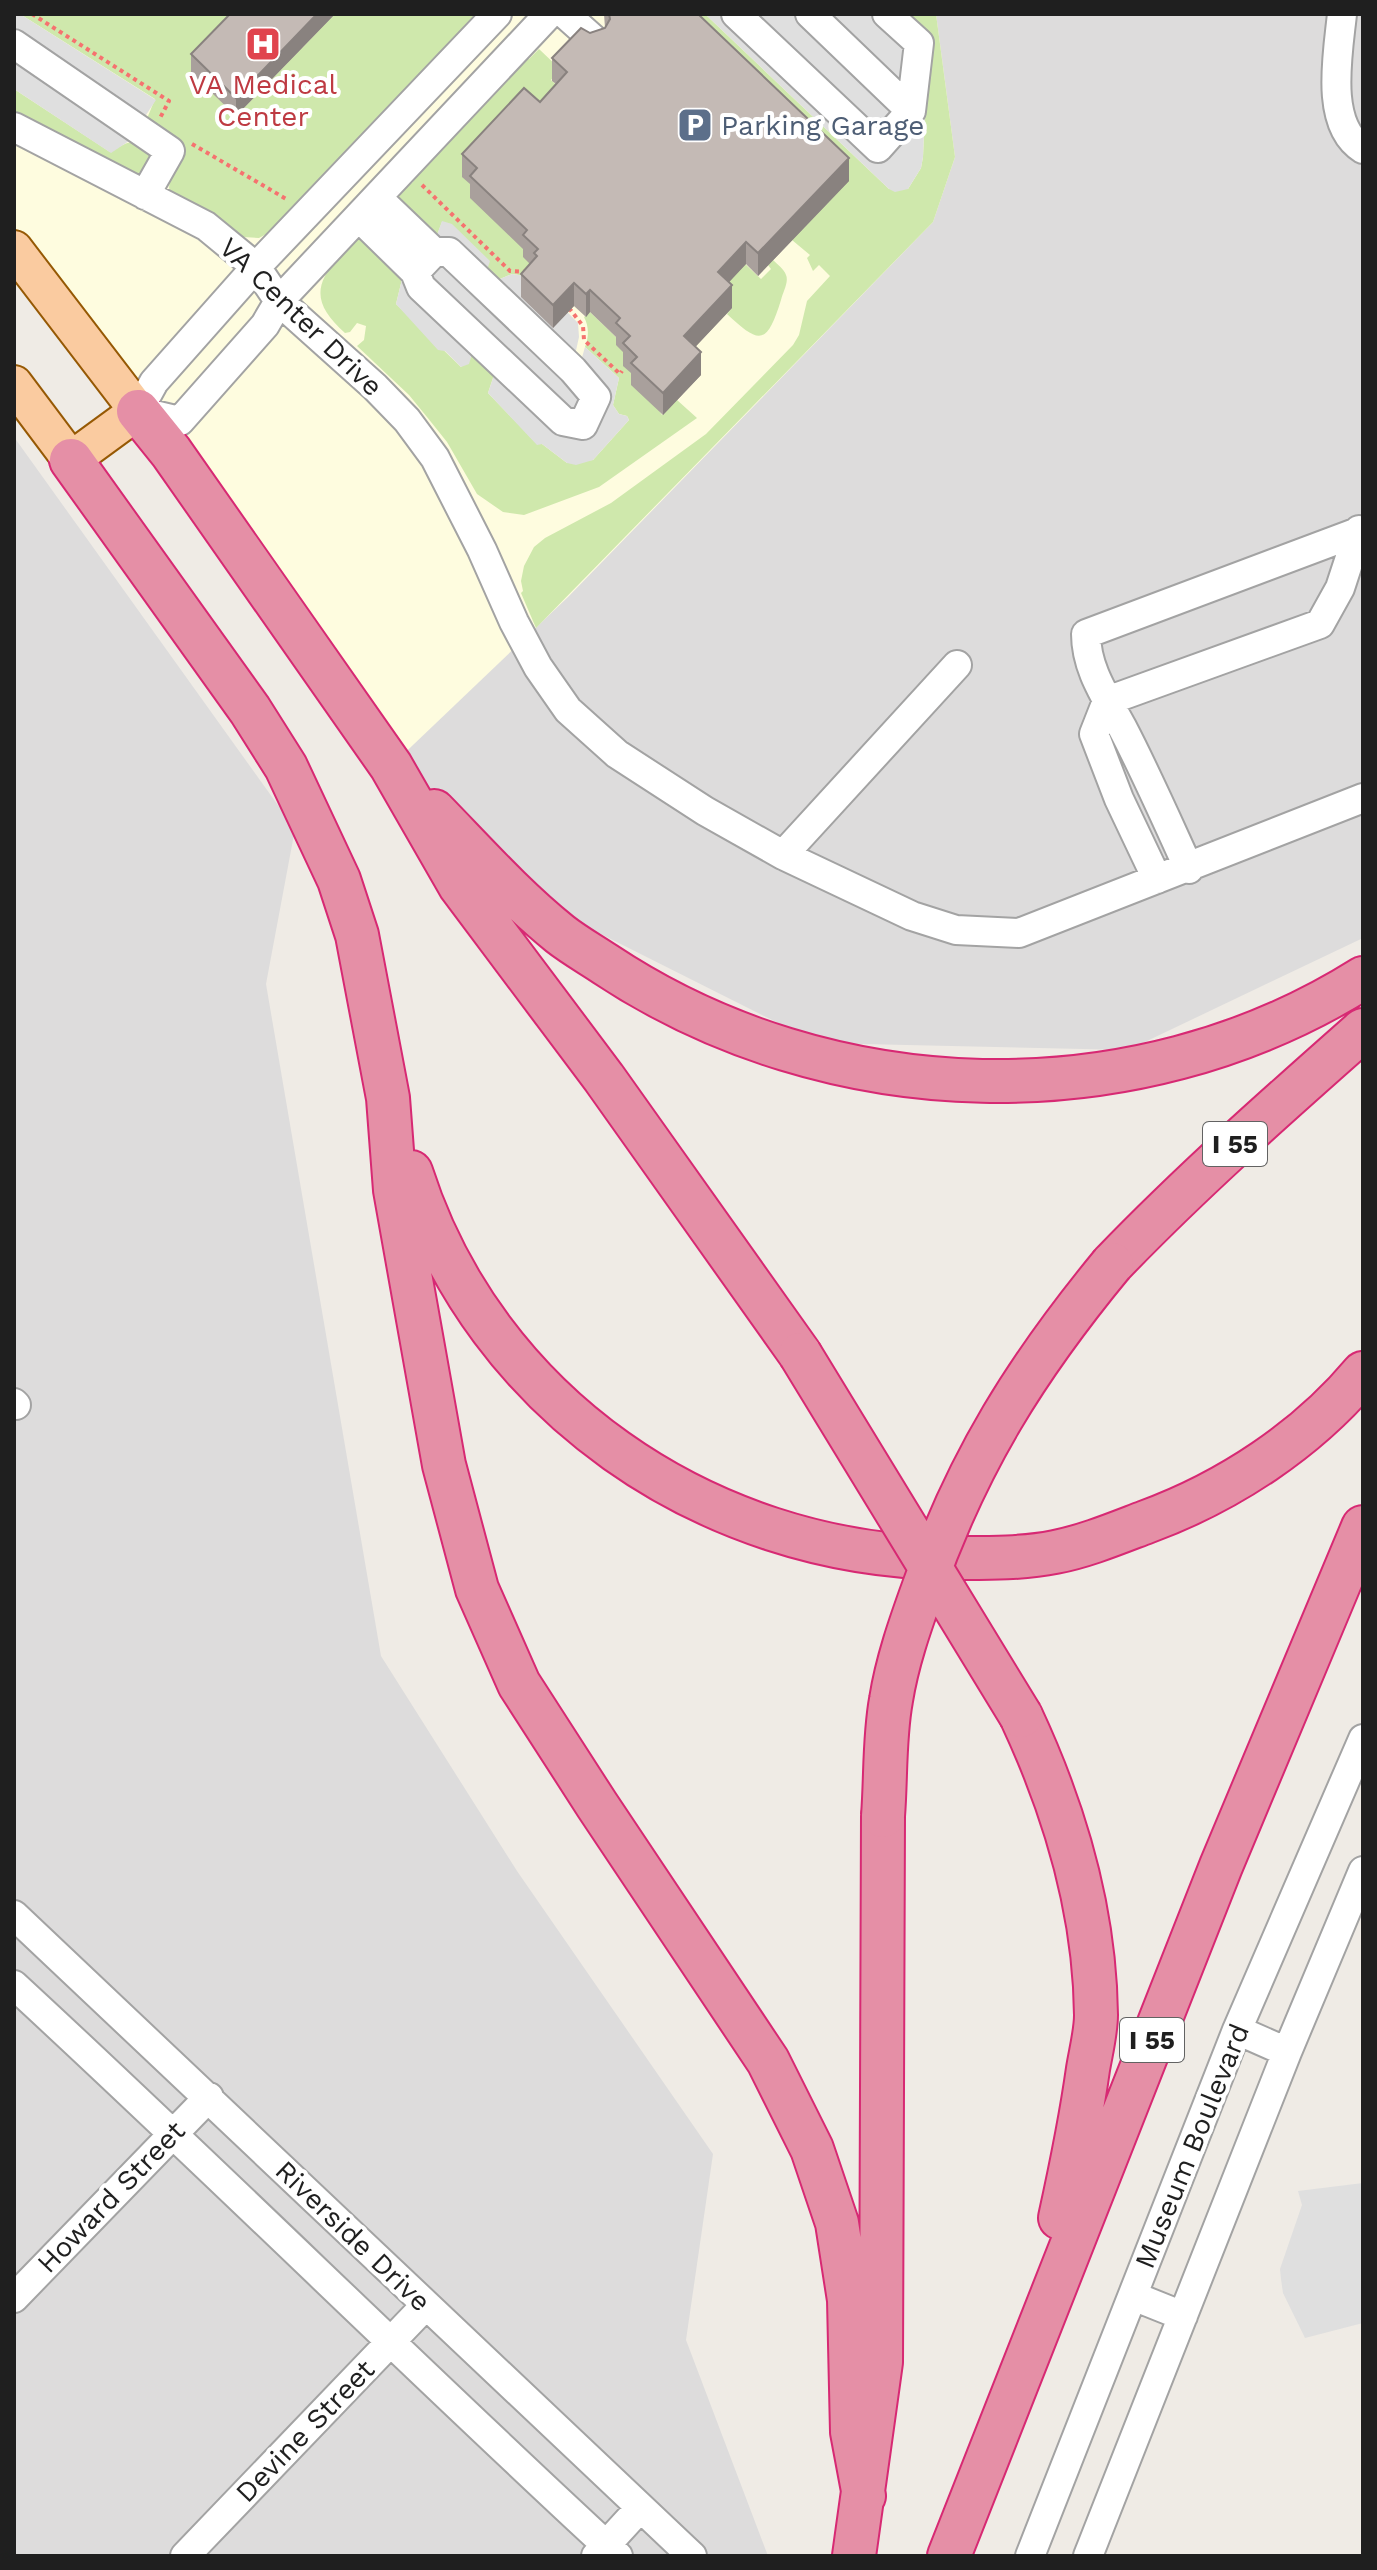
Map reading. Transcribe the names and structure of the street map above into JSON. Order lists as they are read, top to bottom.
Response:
{
  "streets": {
    "highway": ["I 55"],
    "street": [
      "VA Center Drive",
      "Museum Boulevard",
      "Howard Street",
      "Riverside Drive",
      "Devine Street"
    ]
  },
  "crossings": [
    ["Howard Street", "Riverside Drive"],
    ["Riverside Drive", "Devine Street"]
  ],
  "places": {
    "hospital": ["VA Medical Center"],
    "parking": ["Parking Garage"]
  }
}
